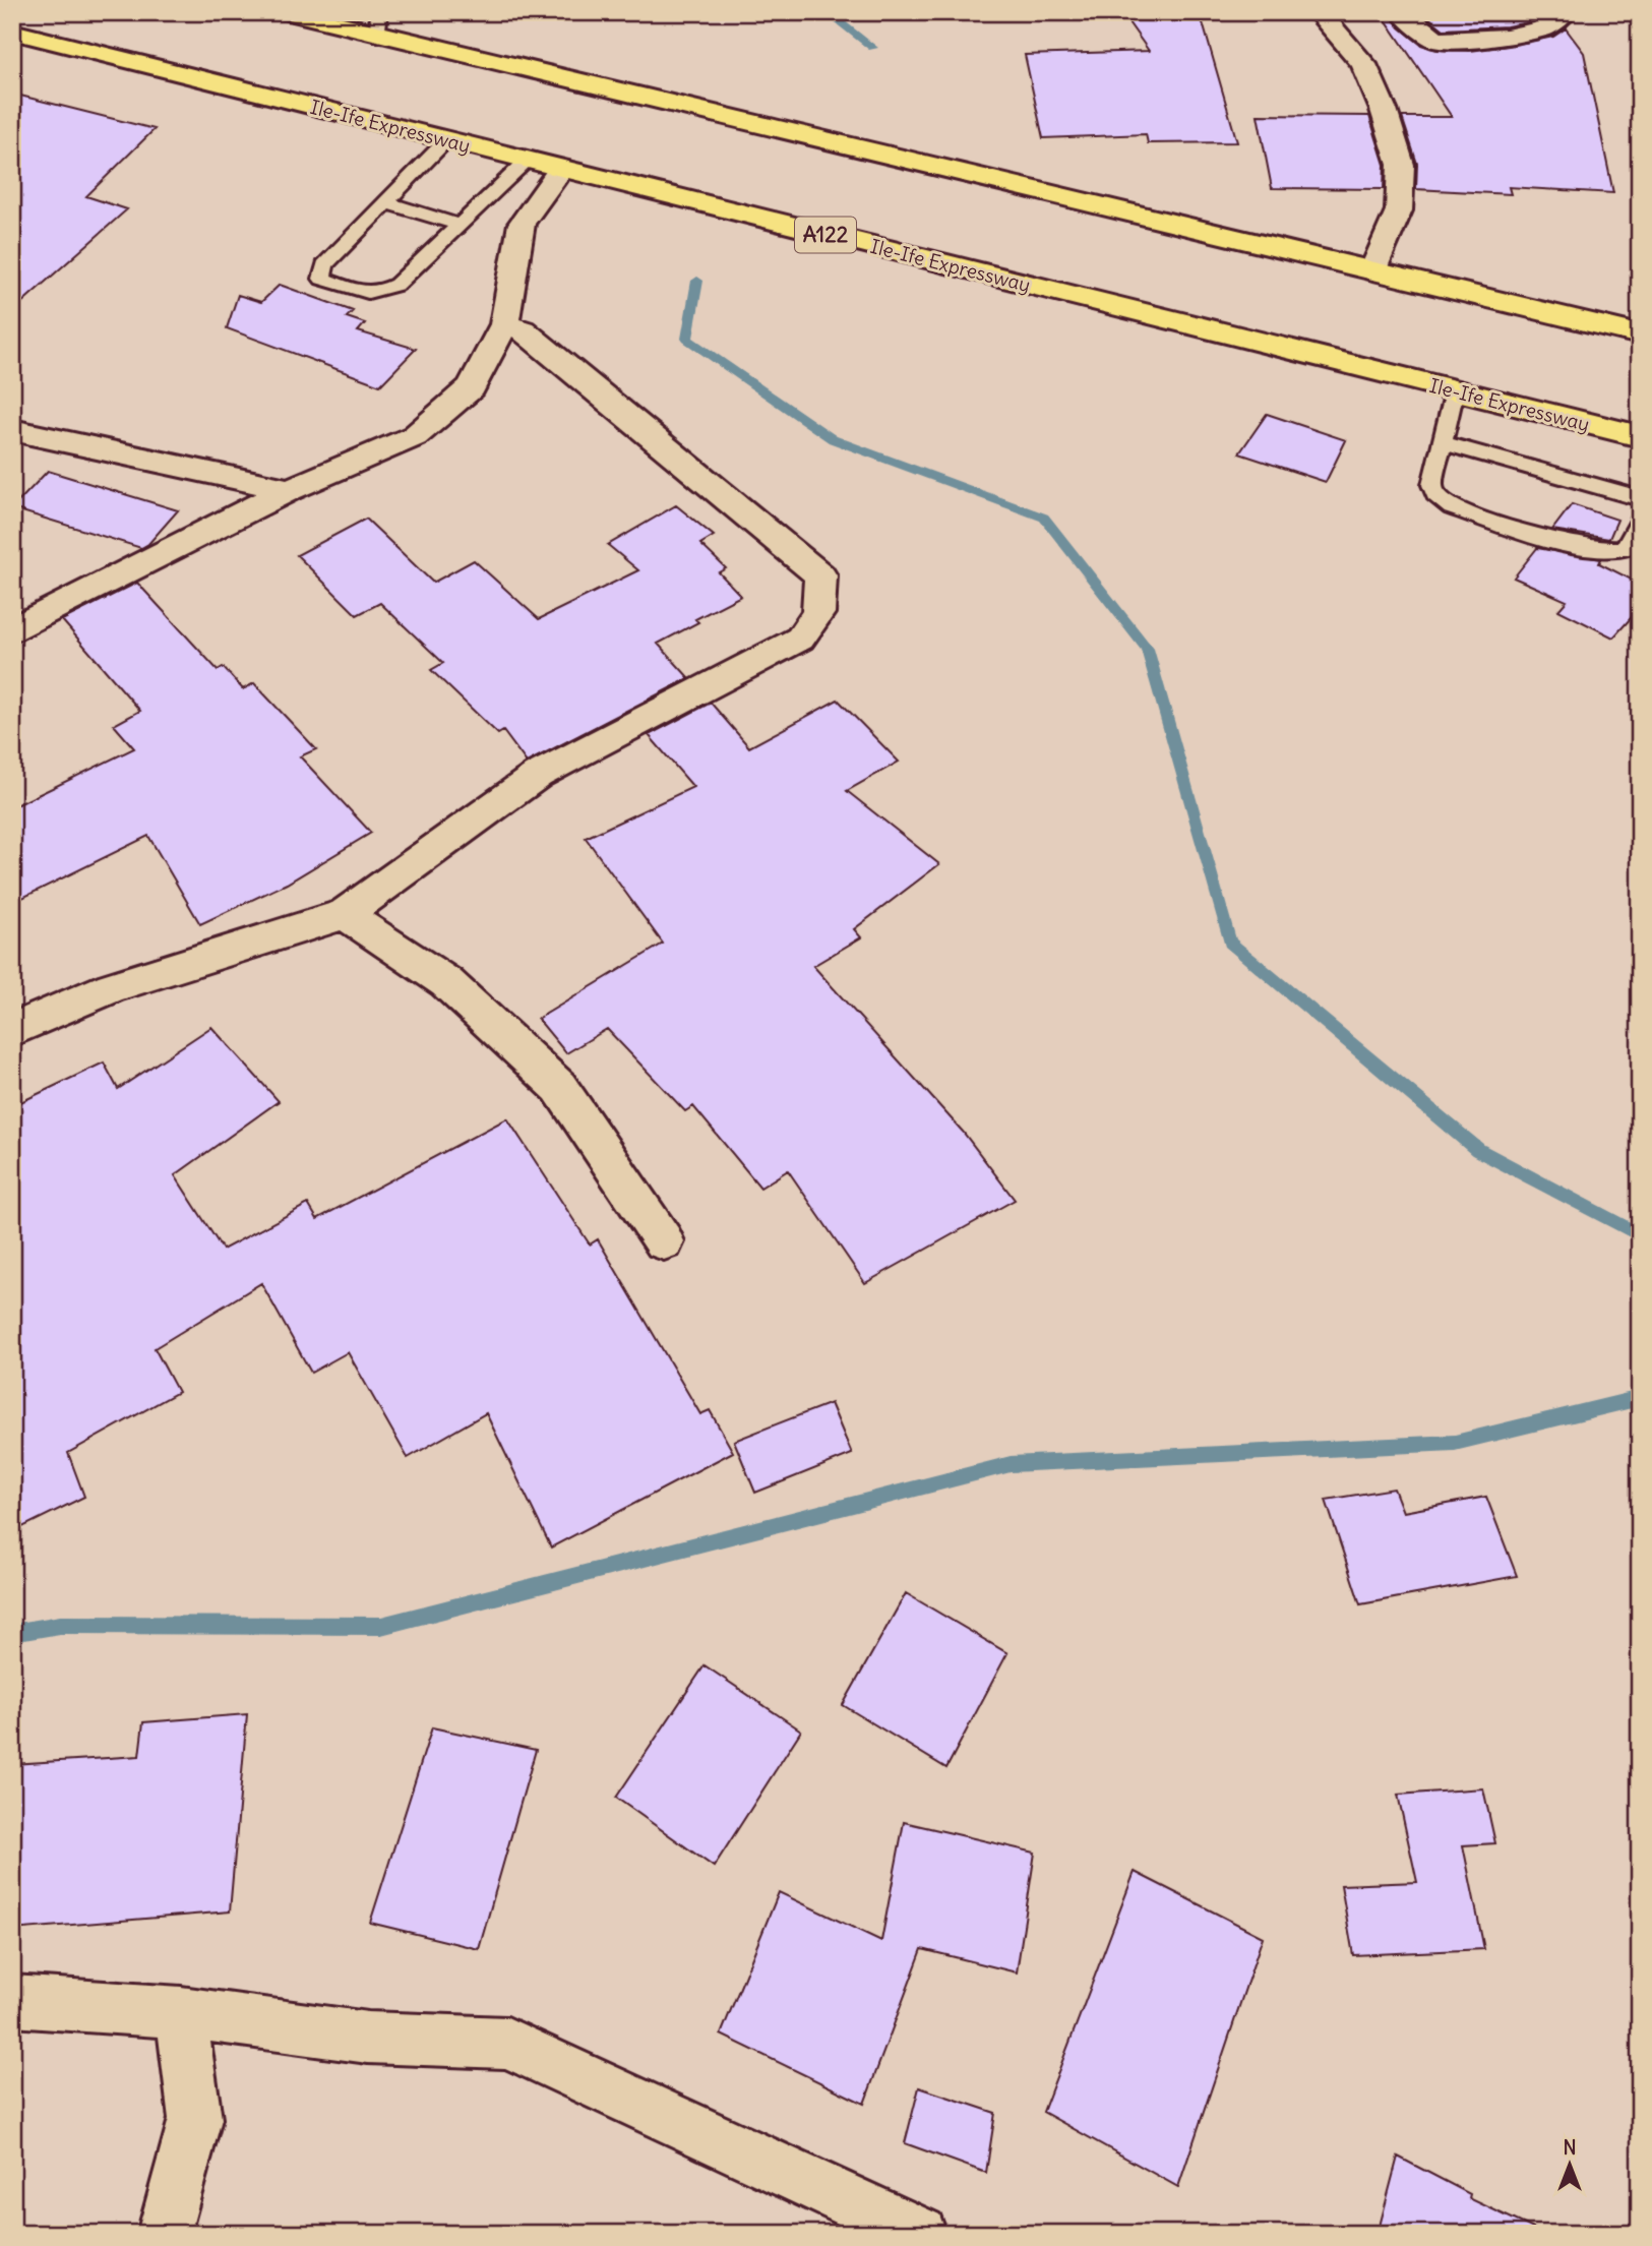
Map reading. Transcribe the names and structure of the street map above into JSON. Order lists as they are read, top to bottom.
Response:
{
  "streets": {
    "highway": ["Ile-Ife Expressway", "A122"]
  },
  "north": "top"
}
